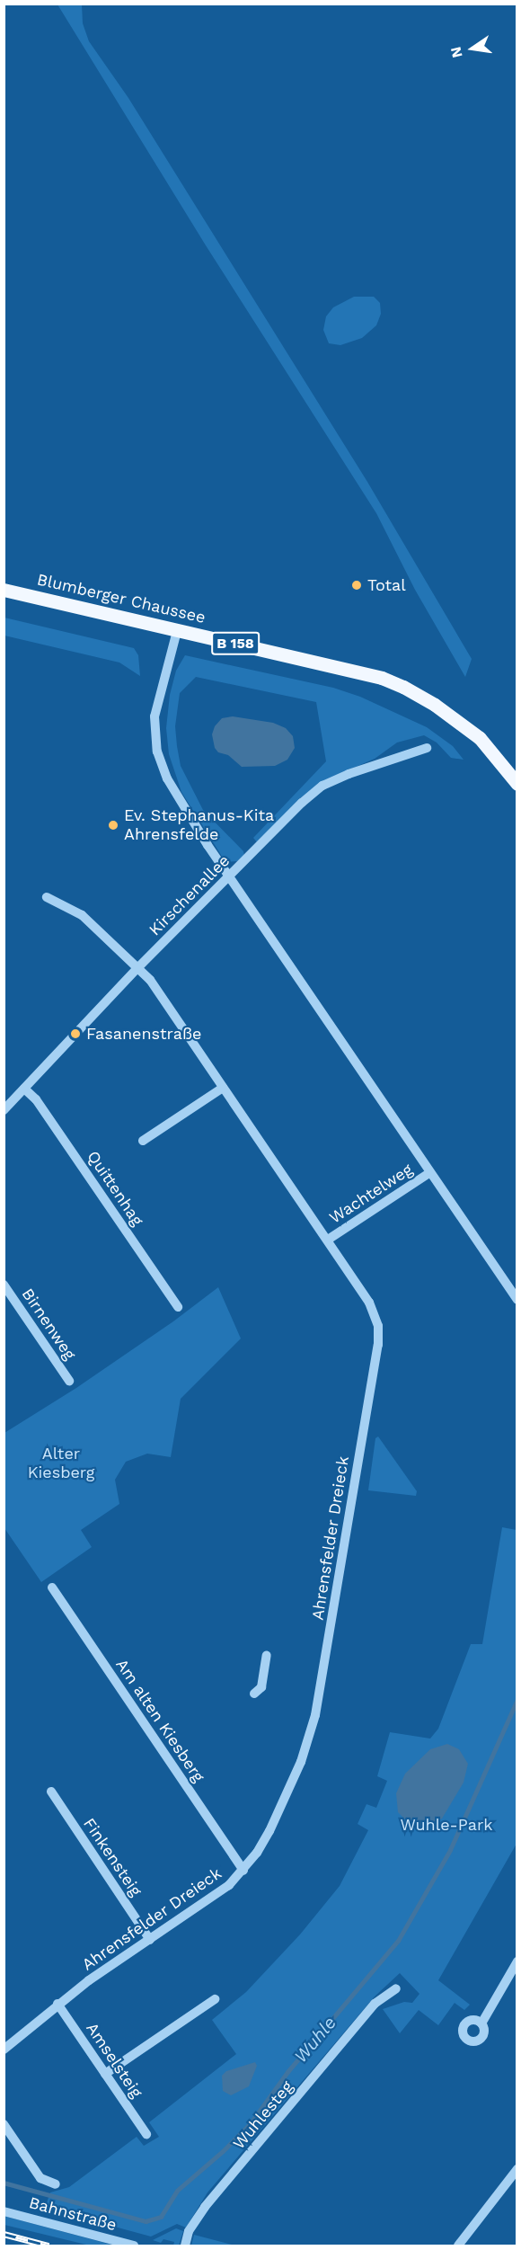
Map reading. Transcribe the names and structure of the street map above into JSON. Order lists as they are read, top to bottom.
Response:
{
  "streets": {
    "main road": ["Blumberger Chaussee", "B 158"],
    "street": [
      "Kirschenallee",
      "Quittenhag",
      "Wachtelweg",
      "Birnenweg",
      "Ahrensfelder Dreieck",
      "Am alten Kiesberg",
      "Finkensteig",
      "Amselsteig",
      "Wuhlesteg",
      "Bahnstraße"
    ]
  },
  "crossings": [
    ["Kirschenallee", "Quittenhag"],
    ["Kirschenallee", "Ahrensfelder Dreieck"],
    ["Wachtelweg", "Ahrensfelder Dreieck"],
    ["Ahrensfelder Dreieck", "Am alten Kiesberg"],
    ["Ahrensfelder Dreieck", "Finkensteig"],
    ["Ahrensfelder Dreieck", "Amselsteig"]
  ],
  "water": ["Wuhle"],
  "parks": ["Alter Kiesberg", "Wuhle-Park"],
  "places": ["Total", "Ev. Stephanus-Kita Ahrensfelde", "Fasanenstraße"],
  "north": "left"
}
